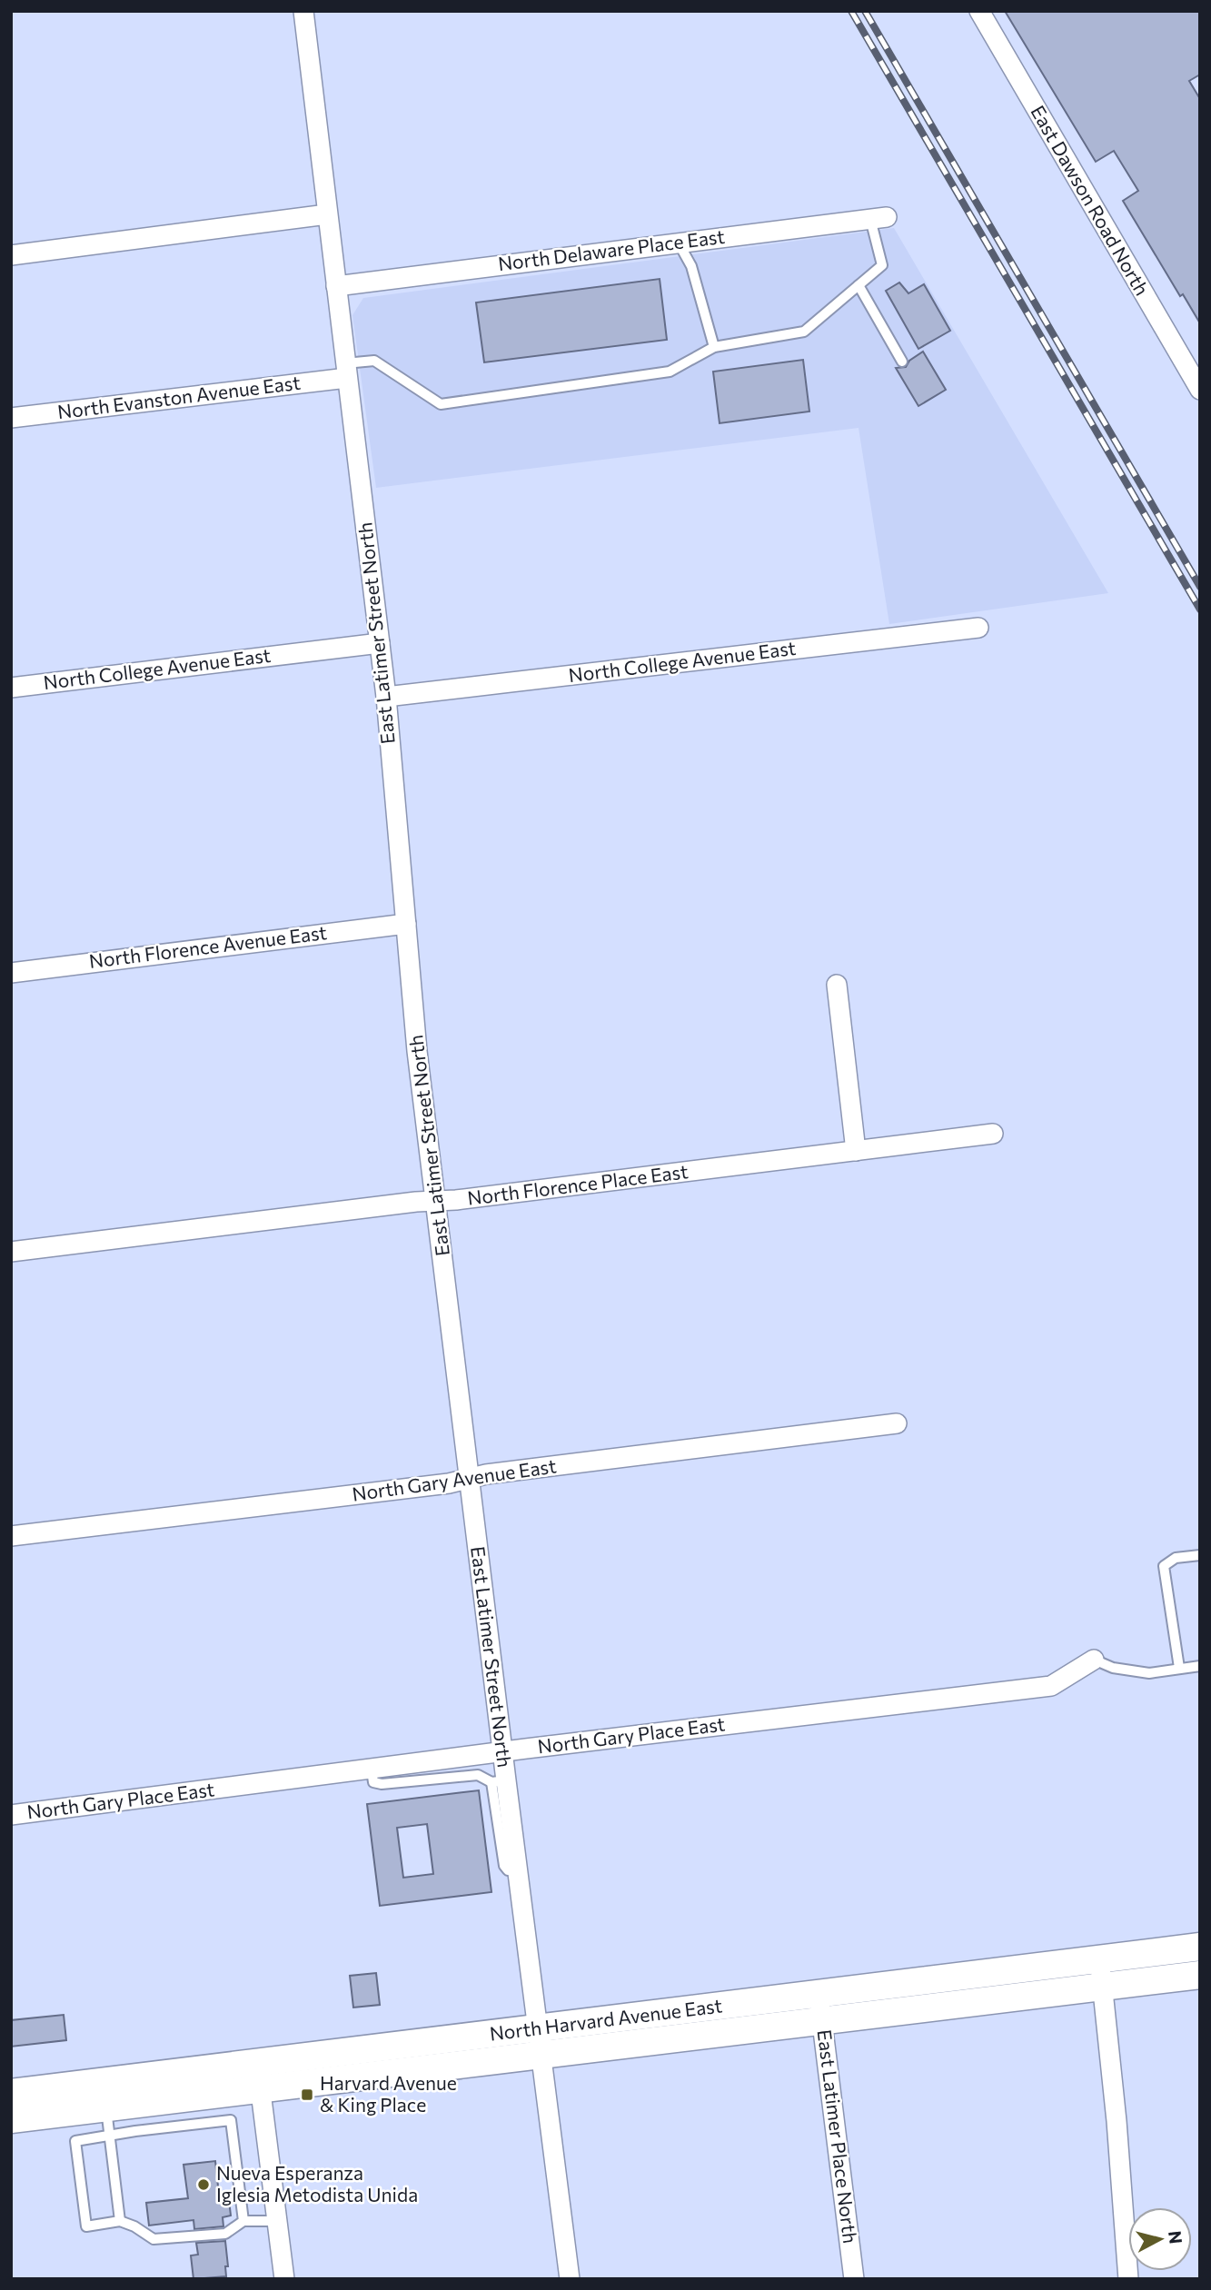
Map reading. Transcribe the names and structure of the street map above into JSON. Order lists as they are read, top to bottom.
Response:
{
  "streets": {
    "main road": ["North Harvard Avenue East"],
    "street": [
      "East Dawson Road North",
      "North Delaware Place East",
      "North Evanston Avenue East",
      "East Latimer Street North",
      "North College Avenue East",
      "North Florence Avenue East",
      "North Florence Place East",
      "North Gary Avenue East",
      "North Gary Place East",
      "East Latimer Place North"
    ]
  },
  "crossings": [
    ["North Delaware Place East", "East Latimer Street North"],
    ["North Evanston Avenue East", "East Latimer Street North"],
    ["East Latimer Street North", "North College Avenue East"],
    ["East Latimer Street North", "North Florence Avenue East"],
    ["East Latimer Street North", "North Florence Place East"],
    ["East Latimer Street North", "North Gary Avenue East"],
    ["East Latimer Street North", "North Gary Place East"],
    ["East Latimer Street North", "North Harvard Avenue East"],
    ["North Harvard Avenue East", "East Latimer Place North"]
  ],
  "places": {
    "transit": ["Harvard Avenue & King Place"],
    "other": ["Nueva Esperanza Iglesia Metodista Unida"]
  },
  "north": "right"
}
